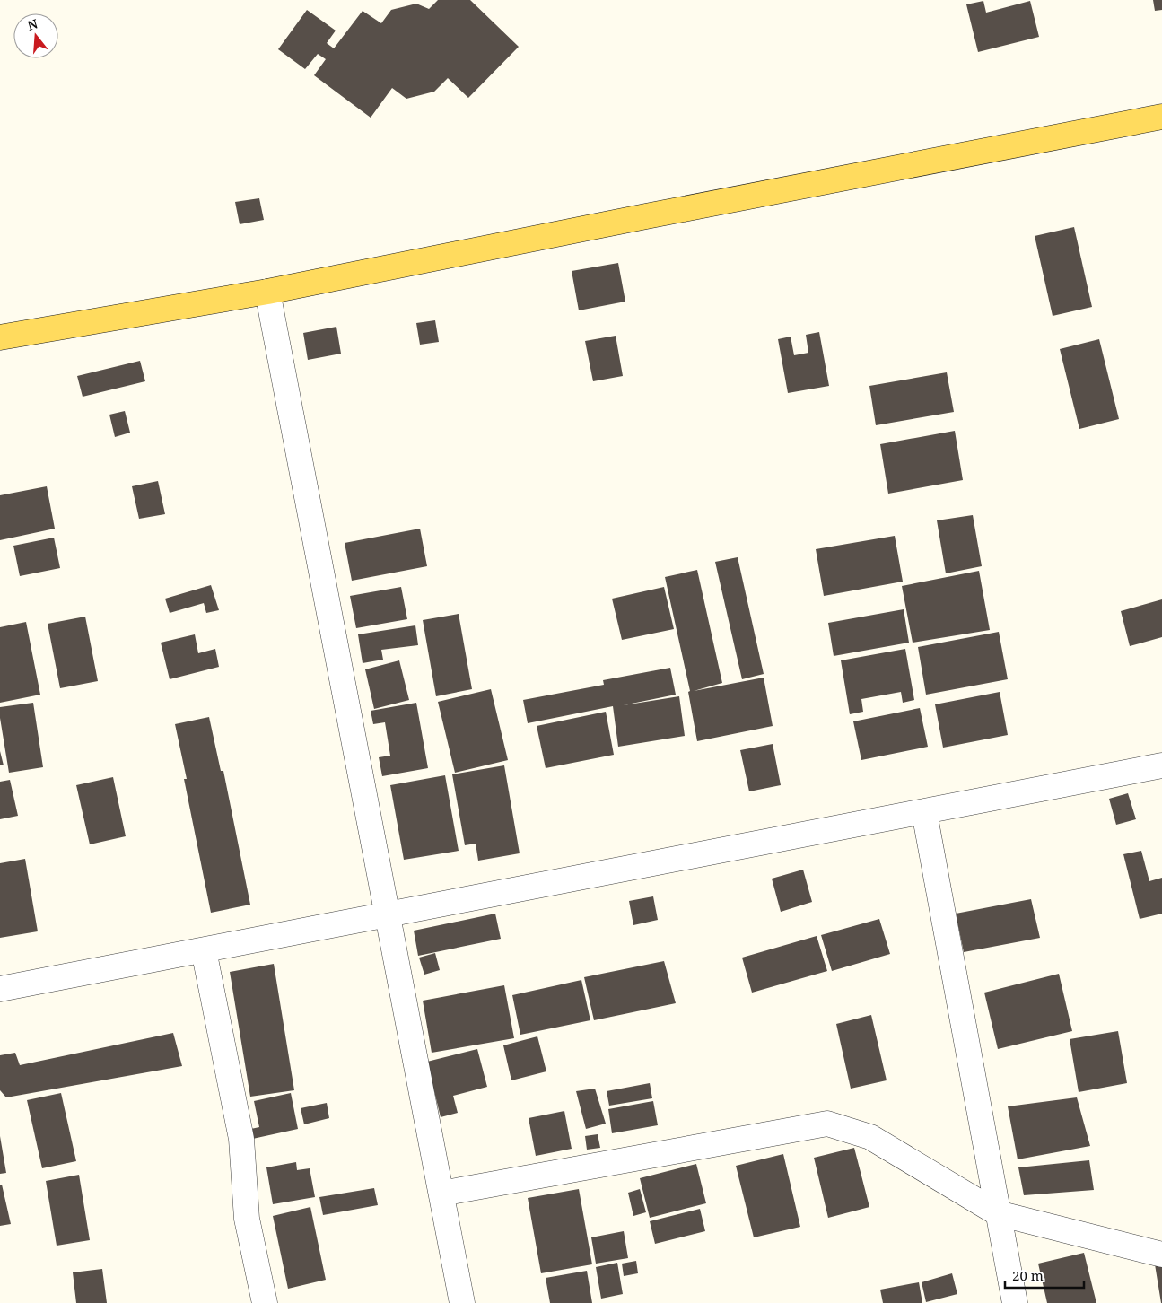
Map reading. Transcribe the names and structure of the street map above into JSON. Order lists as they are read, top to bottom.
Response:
{
  "scale_bar": "20 m",
  "north": "top"
}
